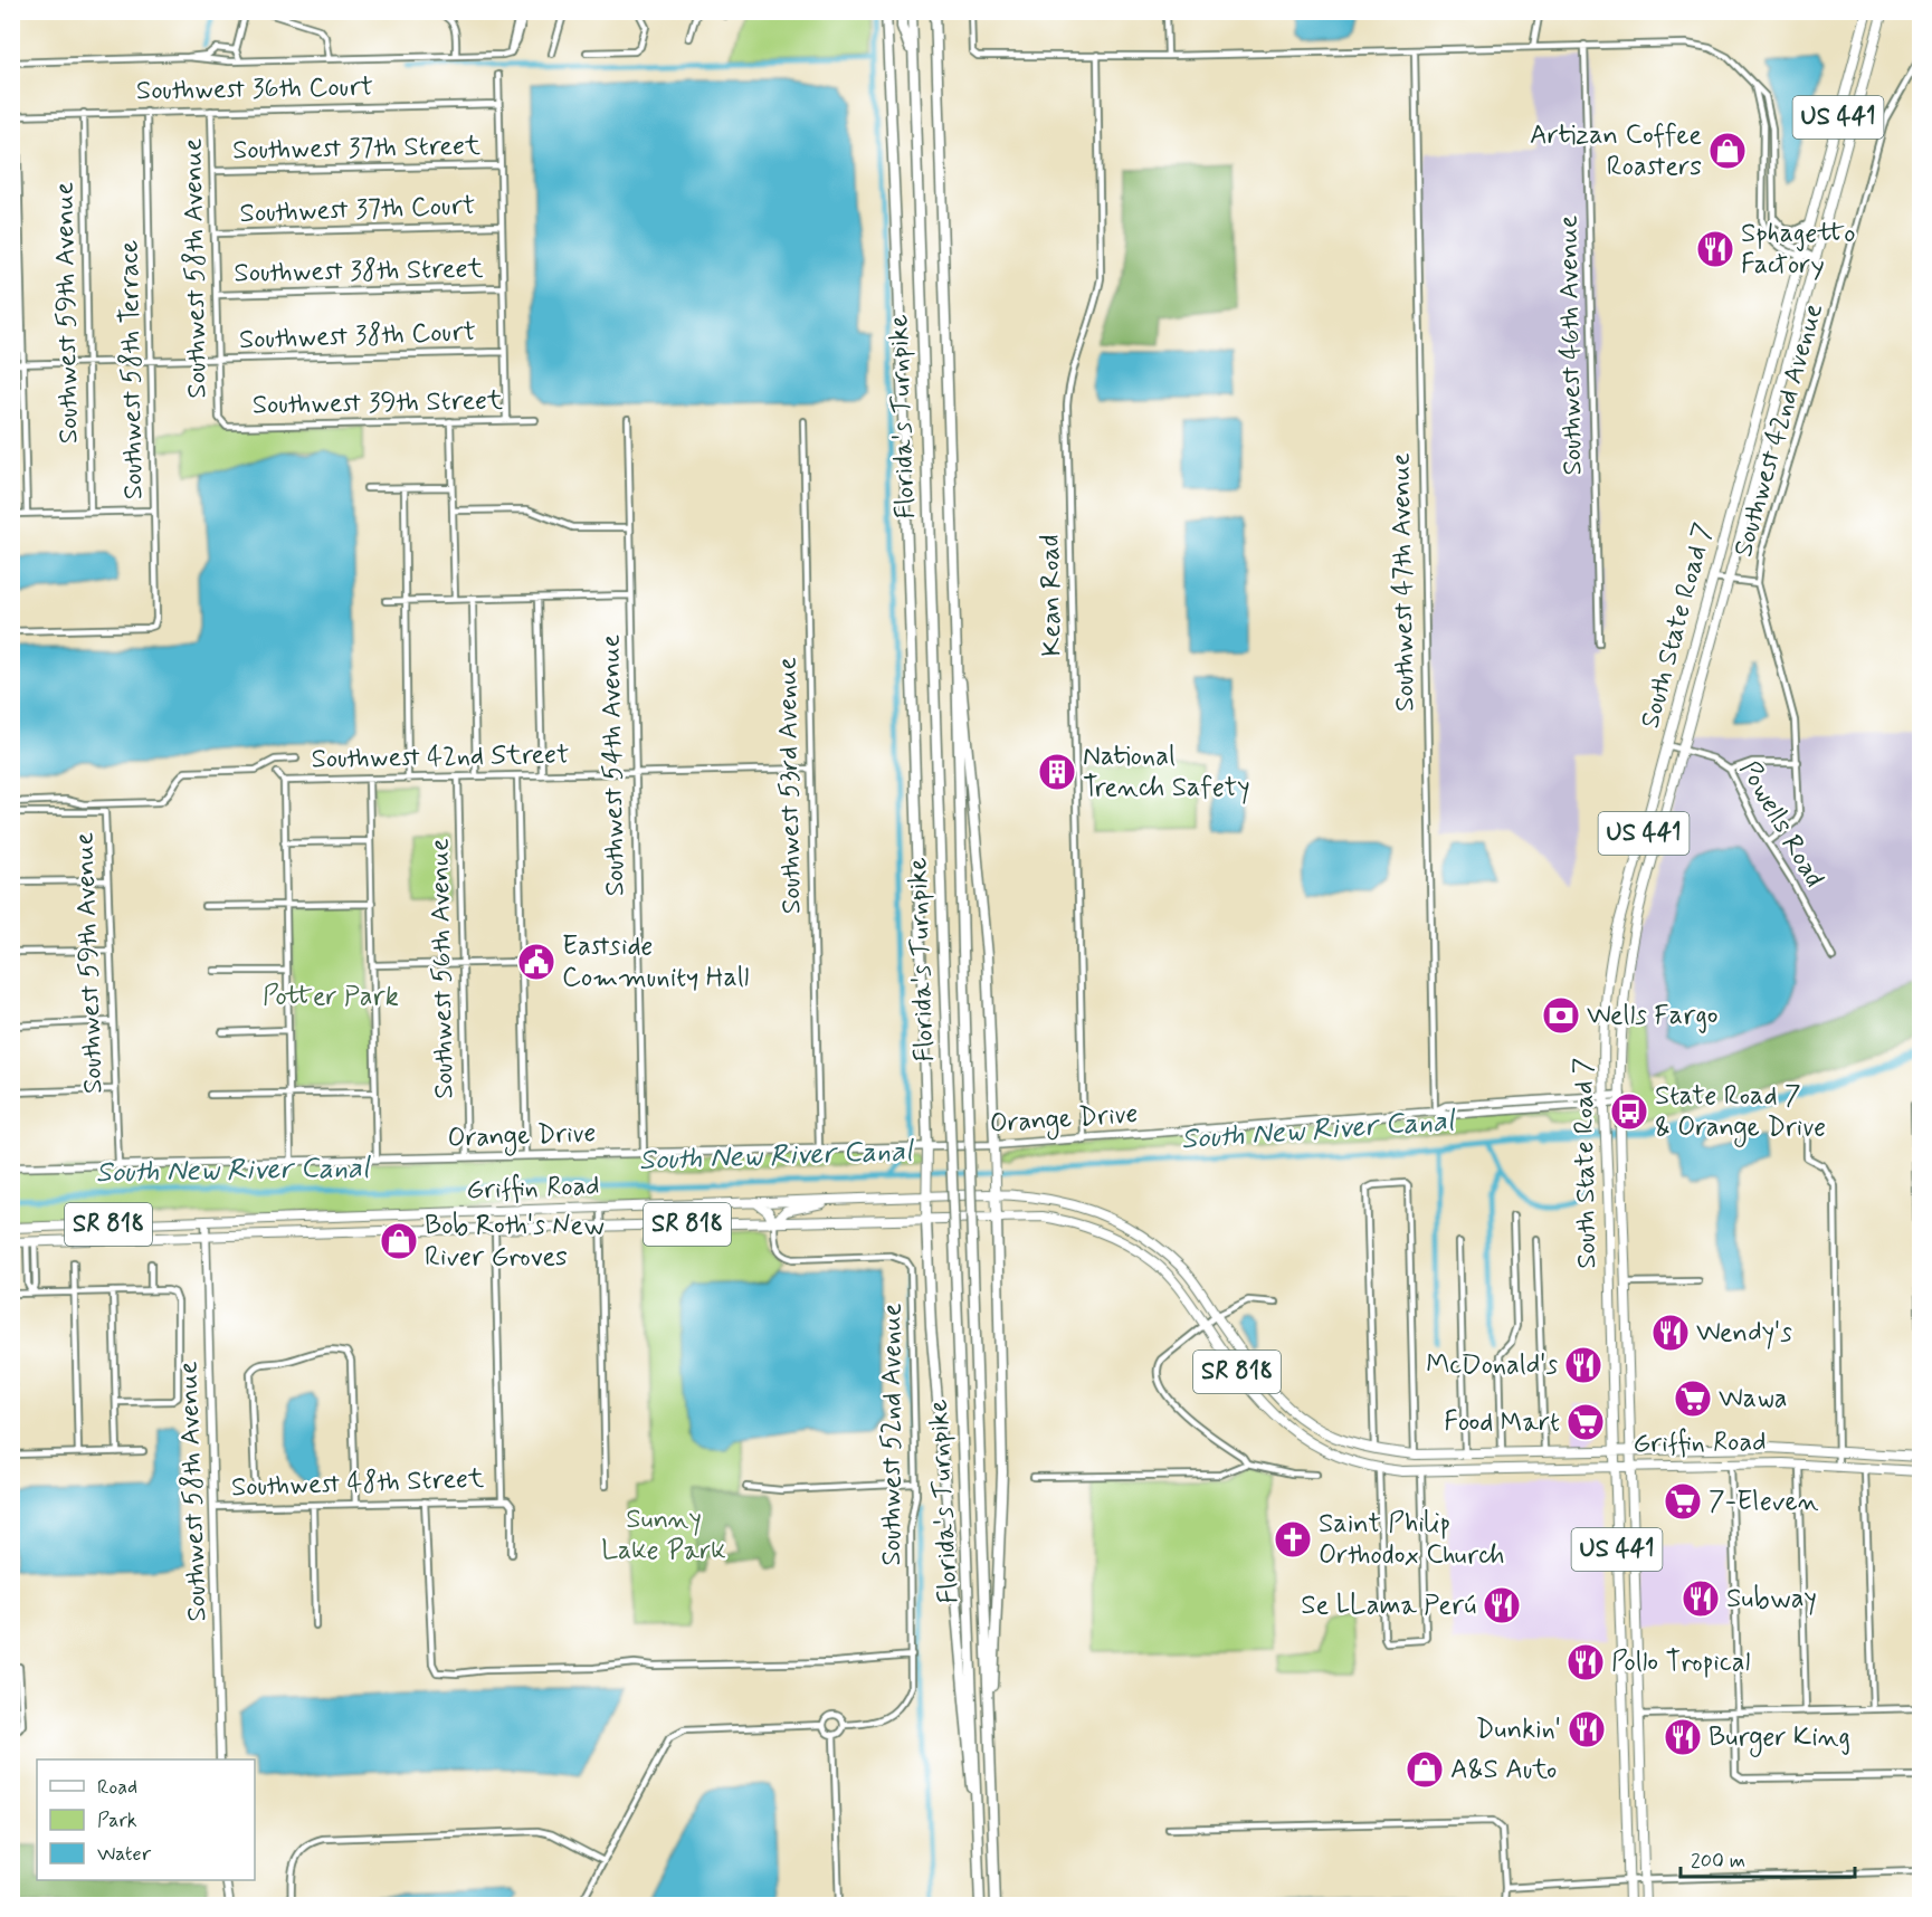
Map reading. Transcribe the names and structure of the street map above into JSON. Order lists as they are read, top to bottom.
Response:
{
  "streets": {
    "highway": ["Florida's Turnpike"],
    "main road": [
      "US 441",
      "South State Road 7",
      "Griffin Road",
      "SR 818"
    ],
    "street": [
      "Southwest 36th Court",
      "Southwest 37th Street",
      "Southwest 37th Court",
      "Southwest 58th Avenue",
      "Southwest 38th Street",
      "Southwest 59th Avenue",
      "Southwest 38th Court",
      "Southwest 46th Avenue",
      "Southwest 58th Terrace",
      "Southwest 39th Street",
      "Southwest 42nd Avenue",
      "Southwest 47th Avenue",
      "Kean Road",
      "Southwest 42nd Street",
      "Southwest 54th Avenue",
      "Southwest 53rd Avenue",
      "Powells Road",
      "Southwest 56th Avenue",
      "Orange Drive",
      "Southwest 52nd Avenue",
      "Southwest 48th Street"
    ]
  },
  "crossings": [
    ["Southwest 36th Court", "Southwest 58th Avenue"],
    ["Southwest 36th Court", "Southwest 59th Avenue"],
    ["Southwest 36th Court", "Southwest 58th Terrace"],
    ["Southwest 37th Street", "Southwest 58th Avenue"],
    ["Southwest 37th Court", "Southwest 58th Avenue"],
    ["Southwest 58th Avenue", "Southwest 38th Street"],
    ["Southwest 58th Avenue", "Southwest 38th Court"],
    ["Southwest 58th Avenue", "Southwest 39th Street"],
    ["Southwest 58th Avenue", "Griffin Road"],
    ["Southwest 58th Avenue", "Southwest 48th Street"],
    ["Southwest 59th Avenue", "Southwest 38th Court"],
    ["Southwest 59th Avenue", "Orange Drive"],
    ["Southwest 38th Court", "Southwest 58th Terrace"],
    ["Southwest 42nd Avenue", "South State Road 7"],
    ["Southwest 47th Avenue", "Orange Drive"],
    ["Kean Road", "Orange Drive"],
    ["South State Road 7", "Powells Road"],
    ["South State Road 7", "Orange Drive"],
    ["South State Road 7", "Griffin Road"],
    ["Southwest 42nd Street", "Southwest 54th Avenue"],
    ["Southwest 42nd Street", "Southwest 53rd Avenue"],
    ["Southwest 42nd Street", "Southwest 56th Avenue"],
    ["Southwest 54th Avenue", "Orange Drive"],
    ["Southwest 53rd Avenue", "Orange Drive"],
    ["Southwest 56th Avenue", "Orange Drive"],
    ["Griffin Road", "Southwest 52nd Avenue"]
  ],
  "water": ["South New River Canal"],
  "parks": ["Potter Park", "Sunny Lake Park"],
  "places": {
    "shop": ["Artizan Coffee Roasters", "Bob Roth's New River Groves", "A&S Auto"],
    "restaurant": [
      "Sphagetto Factory",
      "Wendy's",
      "McDonald's",
      "Subway",
      "Se LLama Perú",
      "Pollo Tropical",
      "Dunkin'",
      "Burger King"
    ],
    "building": ["National Trench Safety"],
    "public building": ["Eastside Community Hall"],
    "bank": ["Wells Fargo"],
    "bus stop": ["State Road 7 & Orange Drive"],
    "supermarket": ["Wawa", "Food Mart", "7-Eleven"],
    "church": ["Saint Philip Orthodox Church"]
  },
  "legend": ["Road", "Park", "Water"],
  "scale_bar": "200 m"
}
